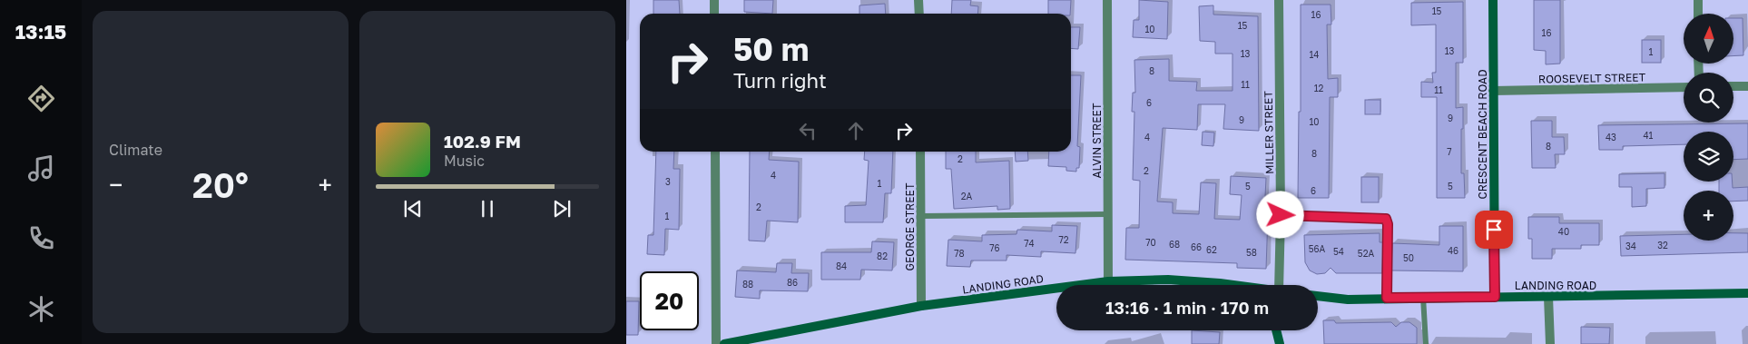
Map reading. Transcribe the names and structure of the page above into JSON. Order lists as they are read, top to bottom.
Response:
{
  "streets": {
    "street": [
      "ROOSEVELT STREET",
      "MILLER STREET",
      "CRESCENT BEACH ROAD",
      "ALVIN STREET",
      "GEORGE STREET",
      "LANDING ROAD"
    ]
  },
  "crossings": [
    ["ROOSEVELT STREET", "CRESCENT BEACH ROAD"],
    ["CRESCENT BEACH ROAD", "LANDING ROAD"],
    ["ALVIN STREET", "LANDING ROAD"],
    ["GEORGE STREET", "LANDING ROAD"]
  ],
  "house_numbers": [
    "15",
    "16",
    "15",
    "10",
    "16",
    "13",
    "1",
    "13",
    "14",
    "8",
    "11",
    "12",
    "11",
    "6",
    "9",
    "9",
    "10",
    "41",
    "4",
    "43",
    "8",
    "7",
    "8",
    "2",
    "2",
    "4",
    "3",
    "1",
    "5",
    "5",
    "6",
    "2A",
    "2",
    "1",
    "40",
    "72",
    "70",
    "74",
    "68",
    "32",
    "34",
    "66",
    "76",
    "56A",
    "62",
    "46",
    "54",
    "58",
    "78",
    "52A",
    "82",
    "50",
    "84",
    "86",
    "88"
  ],
  "north": "top",
  "page": {
    "tabs": "13:15",
    "tile": "Climate",
    "map_buttons": "+",
    "turn": ["50 m", "Turn right"],
    "song": ["102.9 FM", "Music"],
    "heat": ["−", "20°", "+"],
    "limit": "20",
    "trip": "13:16 · 1 min · 170 m"
  }
}
